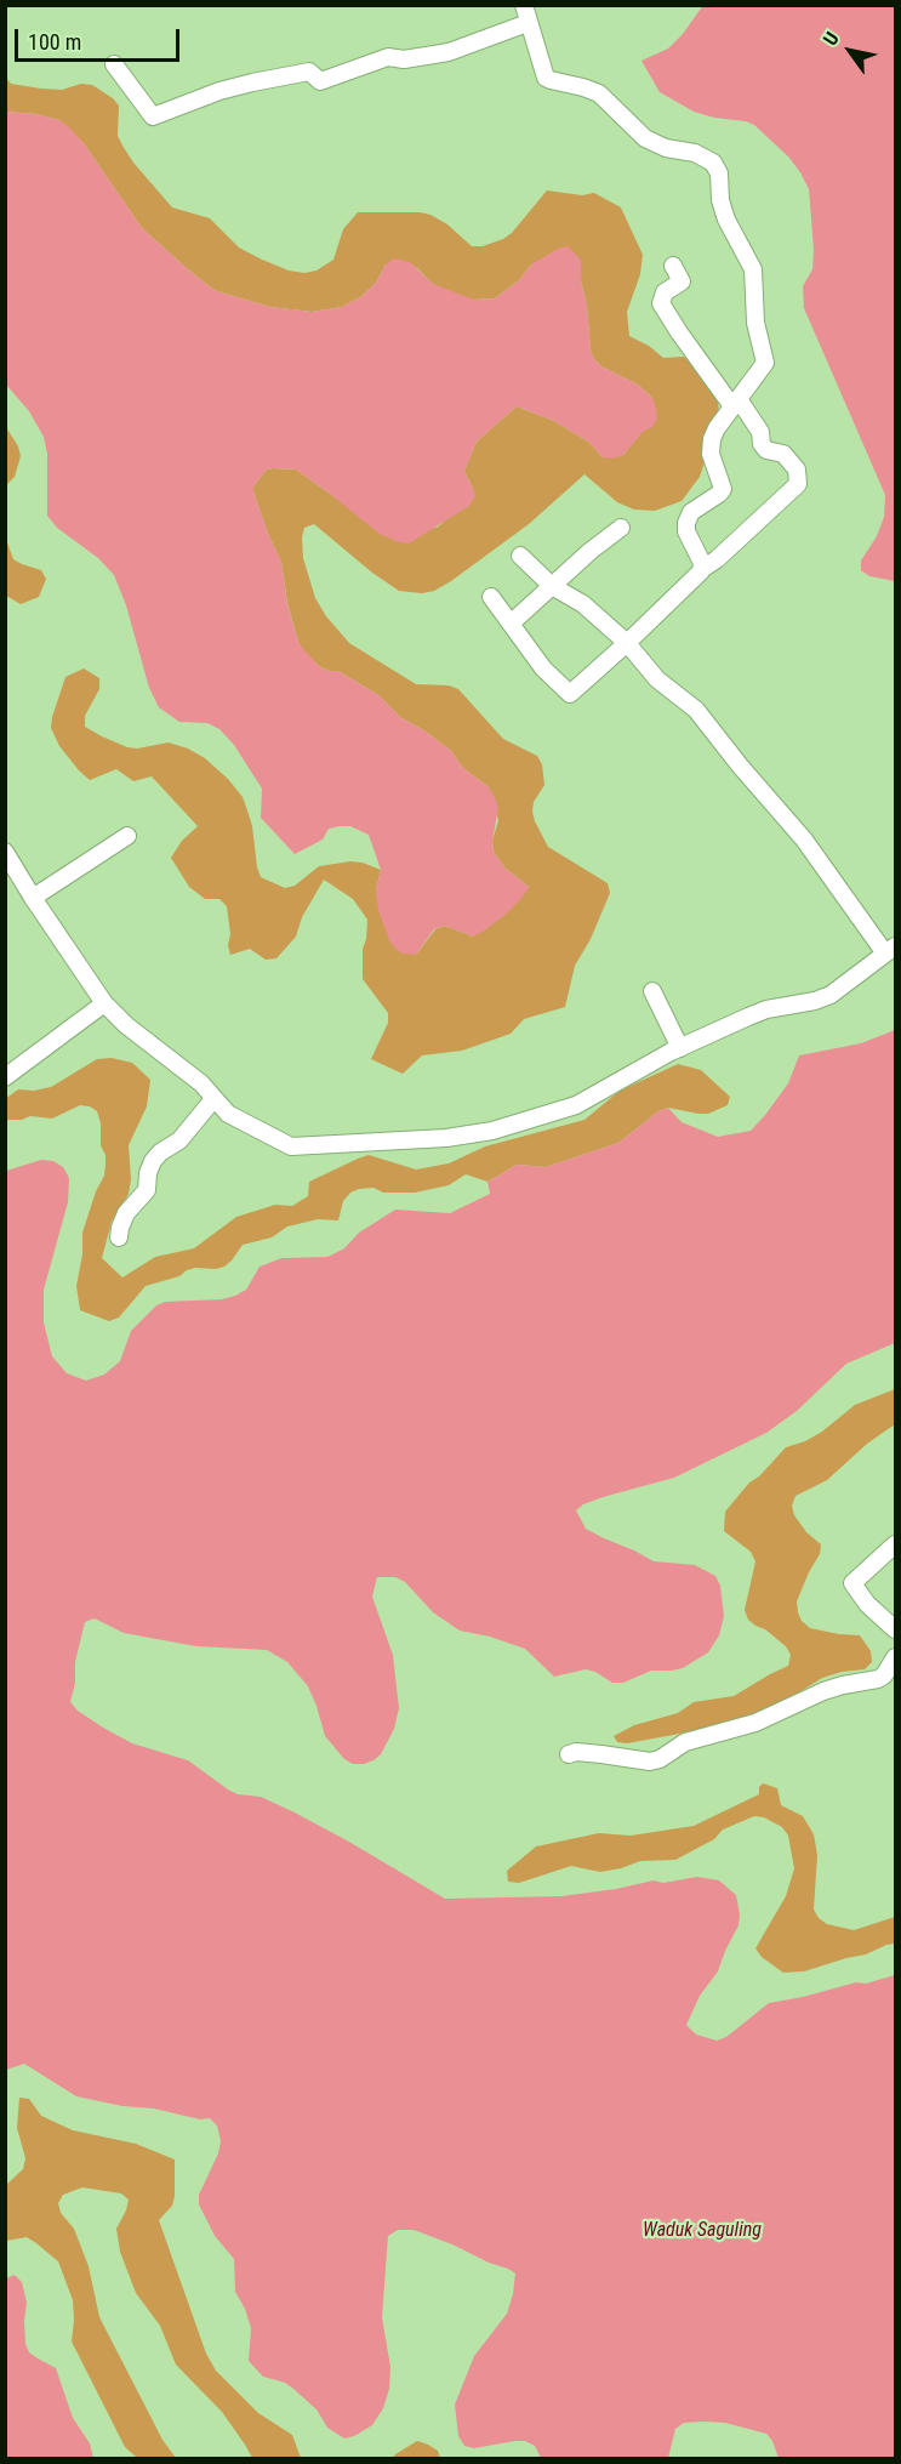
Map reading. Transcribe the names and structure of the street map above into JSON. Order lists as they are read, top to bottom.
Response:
{
  "water": ["Waduk Saguling"],
  "scale_bar": "100 m",
  "north": "top left"
}
